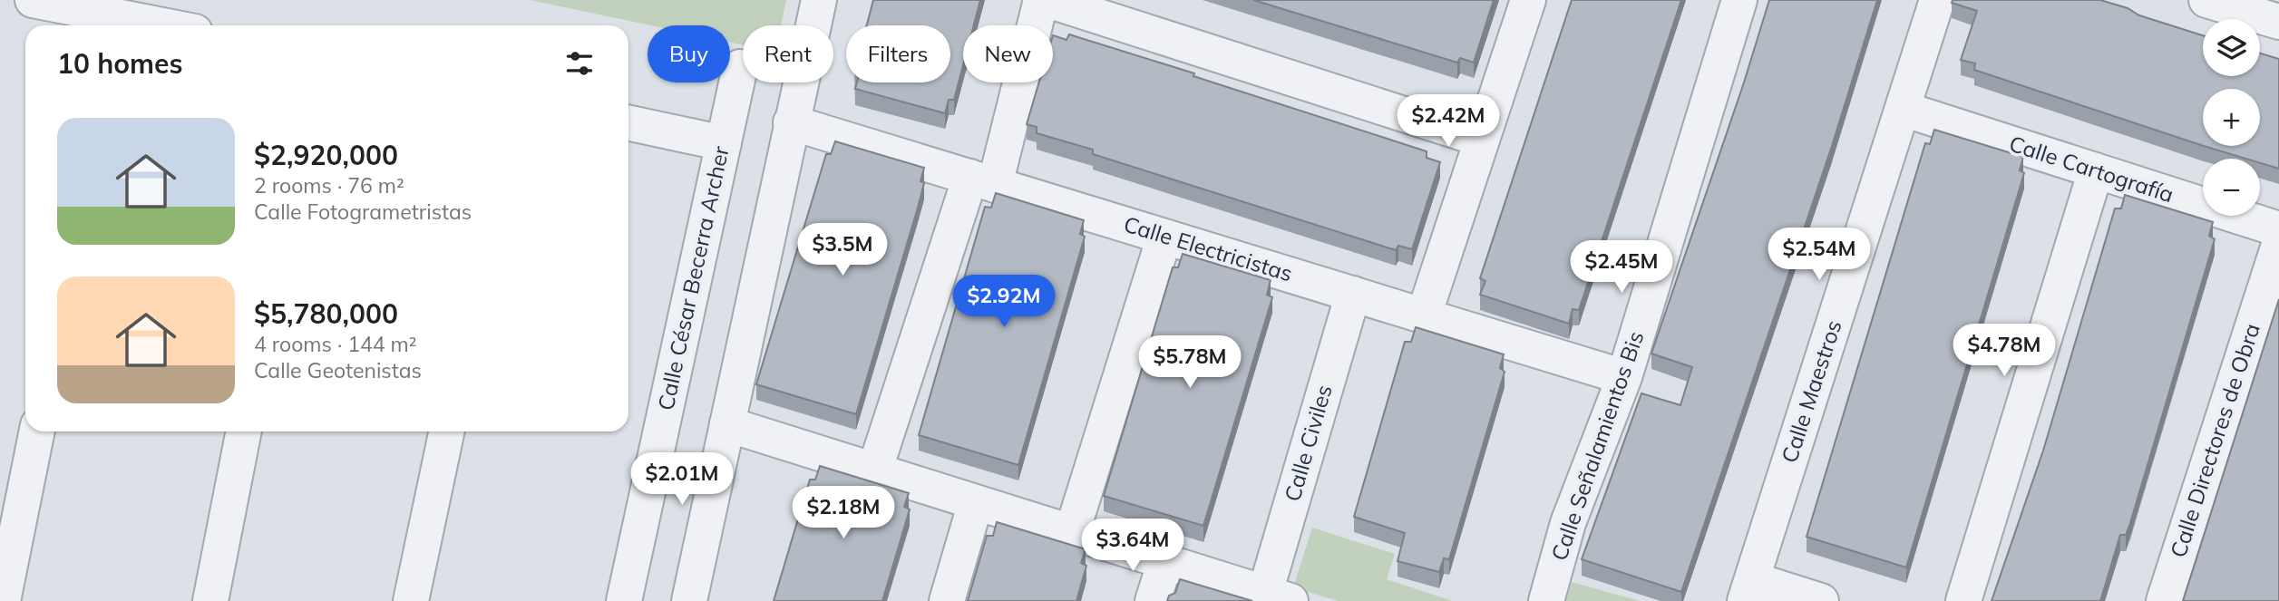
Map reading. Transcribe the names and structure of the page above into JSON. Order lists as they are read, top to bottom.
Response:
{
  "streets": {
    "street": [
      "Calle Cartografía",
      "Calle Electricistas",
      "Calle César Becerra Archer",
      "Calle Maestros",
      "Calle Directores de Obra",
      "Calle Civiles",
      "Calle Señalamientos Bis"
    ]
  },
  "crossings": [
    ["Calle Cartografía", "Calle Maestros"],
    ["Calle Electricistas", "Calle Civiles"],
    ["Calle Electricistas", "Calle Señalamientos Bis"]
  ],
  "page": {
    "map_buttons": ["+", "−"],
    "chip": [
      "Buy",
      "Rent",
      "Filters",
      "New"
    ],
    "heading": "10 homes",
    "price": [
      "$2.42M",
      "$3.5M",
      "$2.54M",
      "$2.45M",
      "$2.92M",
      "$4.78M",
      "$5.78M",
      "$2.01M",
      "$2.18M",
      "$3.64M"
    ],
    "list": [
      {
        "name": "$2,920,000",
        "note": "2 rooms · 76 m² · Calle Fotogrametristas"
      },
      {
        "name": "$5,780,000",
        "note": "4 rooms · 144 m² · Calle Geotenistas"
      }
    ]
  }
}
